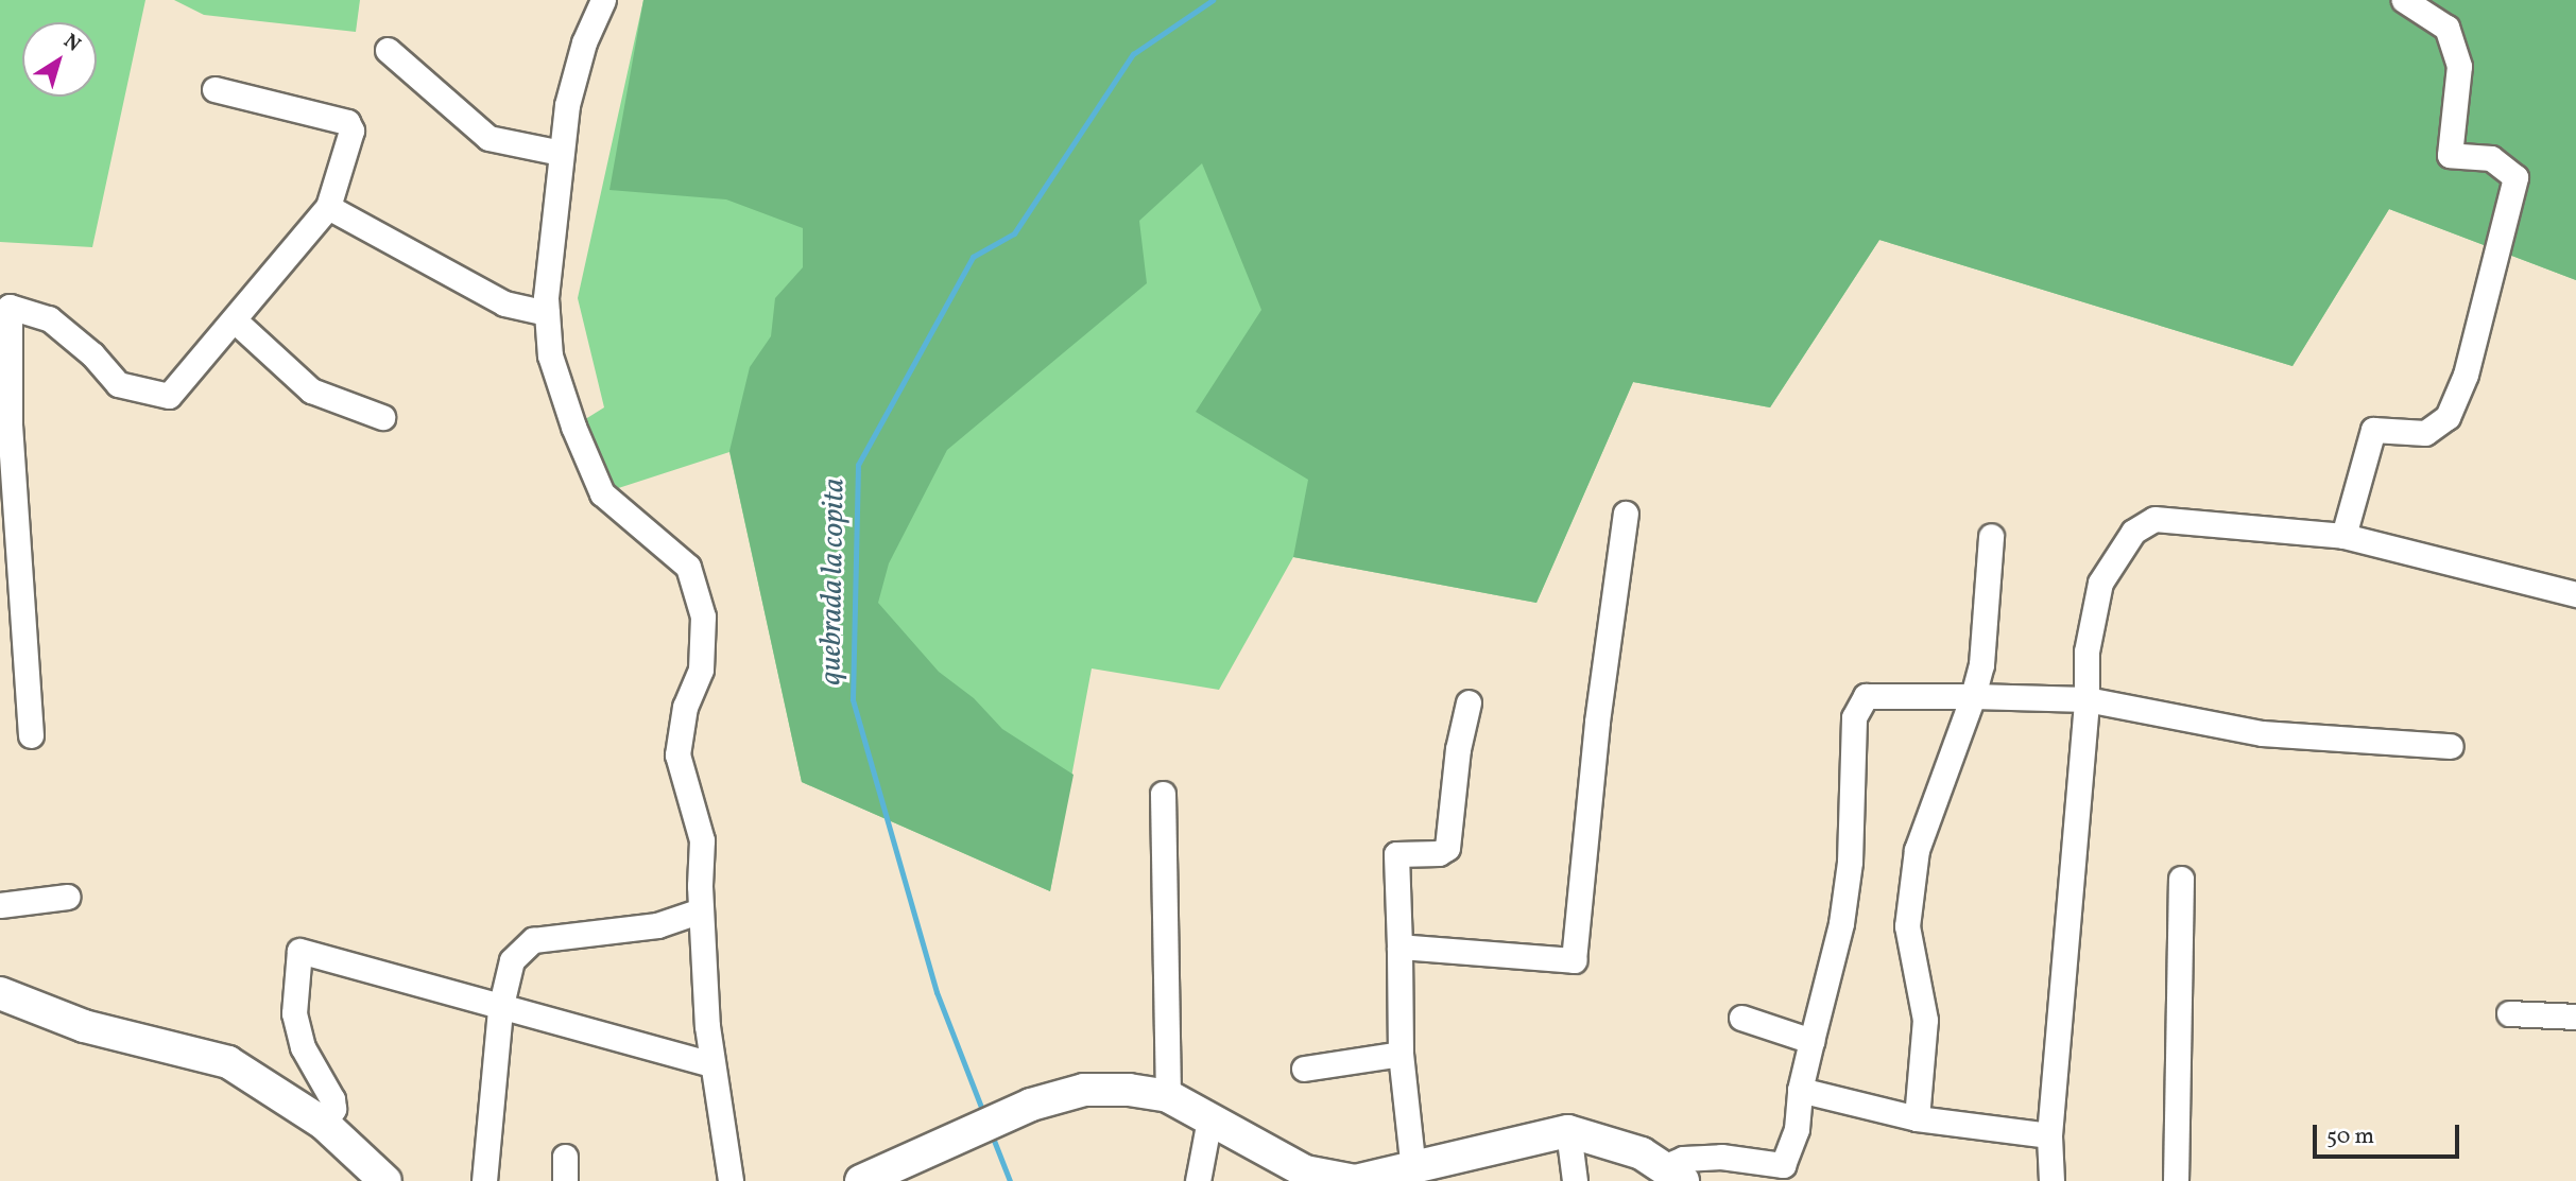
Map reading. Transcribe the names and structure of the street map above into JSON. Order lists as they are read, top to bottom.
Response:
{
  "water": ["quebrada la copita"],
  "scale_bar": "50 m",
  "north": "top right"
}
